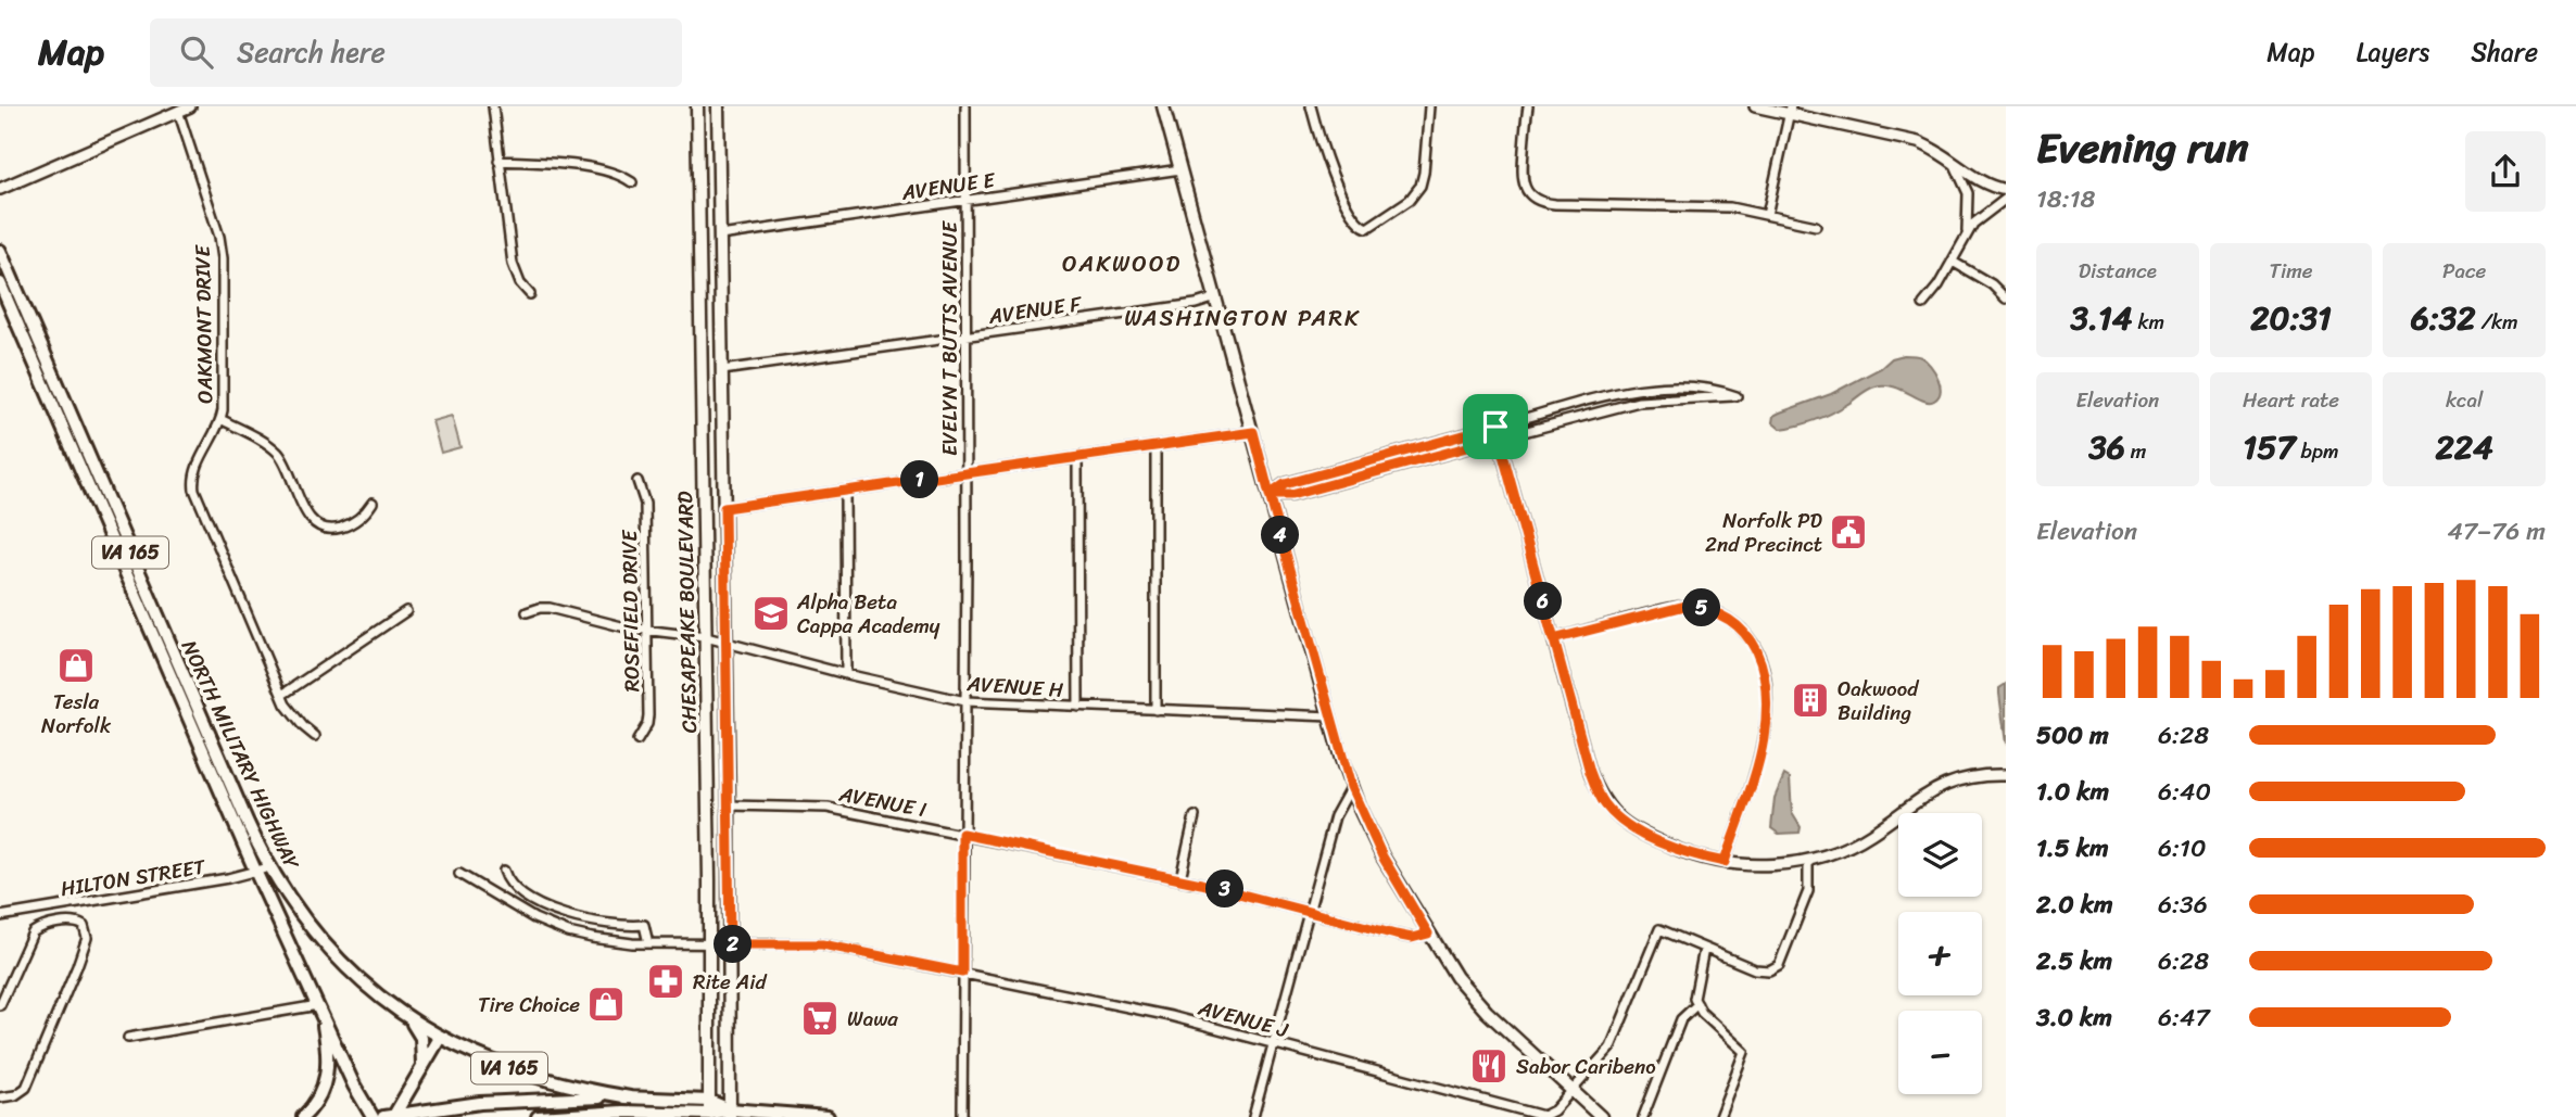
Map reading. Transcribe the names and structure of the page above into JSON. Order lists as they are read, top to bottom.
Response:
{
  "streets": {
    "main road": ["VA 165", "CHESAPEAKE BOULEVARD", "NORTH MILITARY HIGHWAY"],
    "street": [
      "AVENUE E",
      "AVENUE F",
      "OAKMONT DRIVE",
      "EVELYN T BUTTS AVENUE",
      "ROSEFIELD DRIVE",
      "AVENUE H",
      "AVENUE I",
      "HILTON STREET",
      "AVENUE J"
    ]
  },
  "crossings": [
    ["AVENUE E", "EVELYN T BUTTS AVENUE"],
    ["AVENUE E", "CHESAPEAKE BOULEVARD"],
    ["AVENUE F", "EVELYN T BUTTS AVENUE"],
    ["AVENUE F", "CHESAPEAKE BOULEVARD"],
    ["EVELYN T BUTTS AVENUE", "AVENUE H"],
    ["EVELYN T BUTTS AVENUE", "AVENUE I"],
    ["EVELYN T BUTTS AVENUE", "AVENUE J"],
    ["VA 165", "CHESAPEAKE BOULEVARD"],
    ["VA 165", "NORTH MILITARY HIGHWAY"],
    ["ROSEFIELD DRIVE", "AVENUE H"],
    ["CHESAPEAKE BOULEVARD", "AVENUE H"],
    ["CHESAPEAKE BOULEVARD", "AVENUE I"],
    ["CHESAPEAKE BOULEVARD", "AVENUE J"],
    ["NORTH MILITARY HIGHWAY", "HILTON STREET"]
  ],
  "districts": ["OAKWOOD", "WASHINGTON PARK"],
  "places": {
    "public building": ["Norfolk PD 2nd Precinct"],
    "school or university": ["Alpha Beta Cappa Academy"],
    "shop": ["Tesla Norfolk", "Tire Choice"],
    "building": ["Oakwood Building"],
    "pharmacy": ["Rite Aid"],
    "supermarket": ["Wawa"],
    "restaurant": ["Sabor Caribeno"]
  },
  "page": {
    "header": "Map",
    "search": "Search here",
    "nav": ["Map", "Layers", "Share"],
    "heading": ["Evening run", "18:18"],
    "stats": [
      ["Distance", "3.14 km"],
      ["Time", "20:31"],
      ["Pace", "6:32 /km"],
      ["Elevation", "36 m"],
      ["Heart rate", "157 bpm"],
      ["kcal", "224"]
    ],
    "pins": [
      "1",
      "4",
      "6",
      "5",
      "3",
      "2"
    ],
    "chart": ["Elevation", "47–76 m"],
    "list": [
      {
        "name": "500 m",
        "note": "6:28"
      },
      {
        "name": "1.0 km",
        "note": "6:40"
      },
      {
        "name": "1.5 km",
        "note": "6:10"
      },
      {
        "name": "2.0 km",
        "note": "6:36"
      },
      {
        "name": "2.5 km",
        "note": "6:28"
      },
      {
        "name": "3.0 km",
        "note": "6:47"
      }
    ],
    "map_buttons": ["+", "−"]
  }
}
